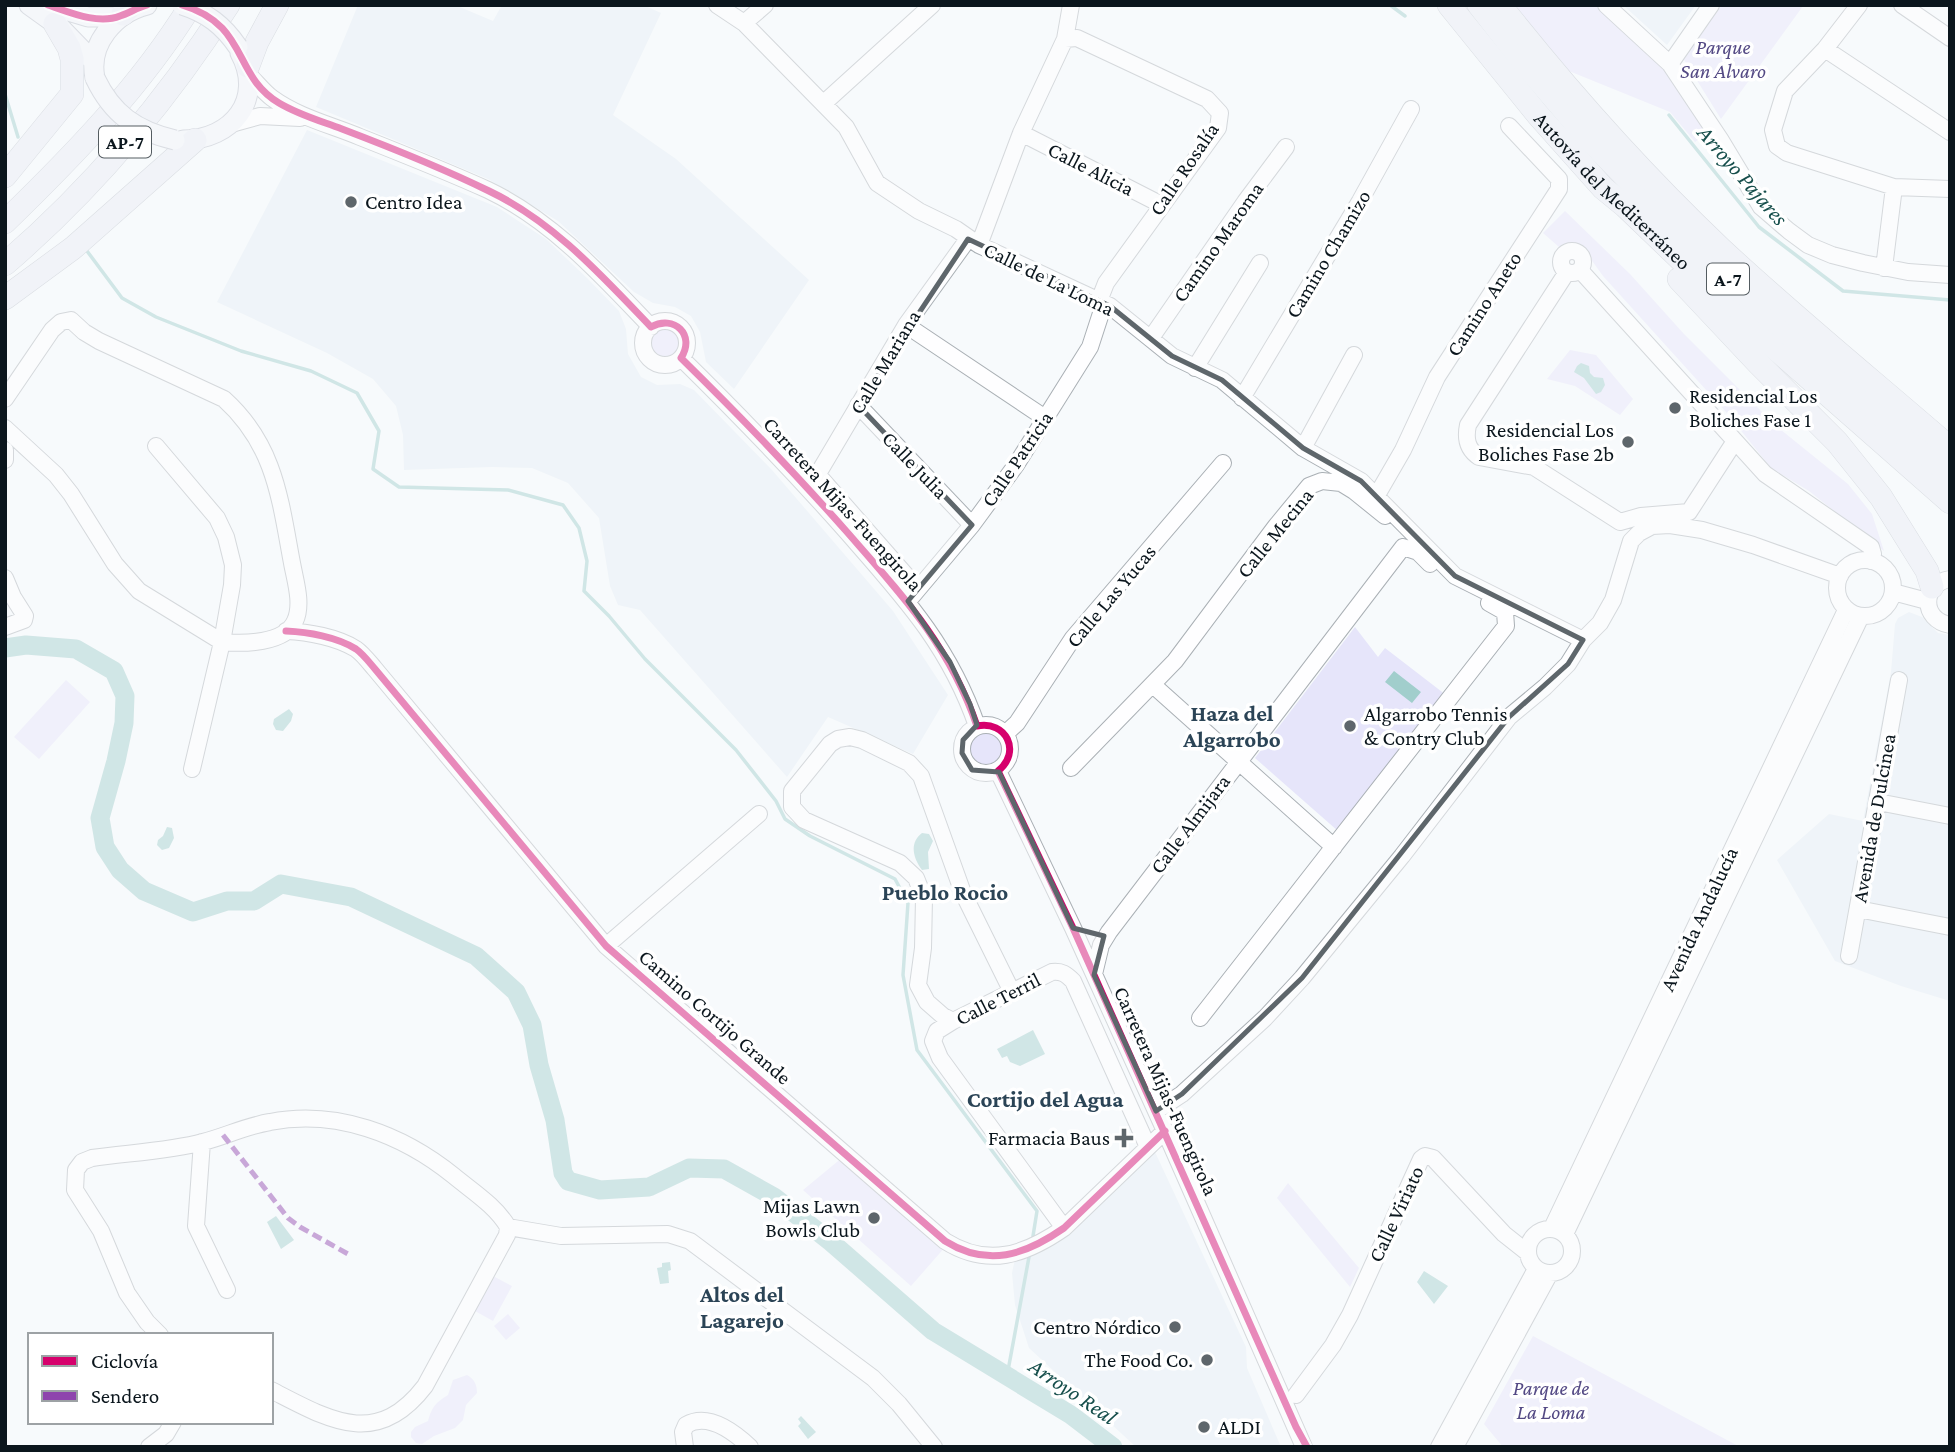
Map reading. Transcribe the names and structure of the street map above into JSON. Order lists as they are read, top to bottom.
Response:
{
  "streets": {
    "highway": ["AP-7", "Autovía del Mediterráneo", "A-7"],
    "street": [
      "Calle Alicia",
      "Calle Rosalía",
      "Camino Maroma",
      "Camino Chamizo",
      "Calle de La Loma",
      "Camino Aneto",
      "Calle Mariana",
      "Calle Patricia",
      "Calle Julia",
      "Carretera Mijas-Fuengirola",
      "Calle Mecina",
      "Calle Las Yucas",
      "Avenida de Dulcinea",
      "Calle Almijara",
      "Avenida Andalucía",
      "Calle Terril",
      "Camino Cortijo Grande",
      "Calle Viriato"
    ]
  },
  "crossings": [
    ["Calle Alicia", "Calle Rosalía"],
    ["Calle Alicia", "Calle Mariana"],
    ["Calle Rosalía", "Calle de La Loma"],
    ["Calle Rosalía", "Calle Mariana"],
    ["Calle Rosalía", "Calle Patricia"],
    ["Camino Maroma", "Calle de La Loma"],
    ["Camino Chamizo", "Calle de La Loma"],
    ["Calle de La Loma", "Camino Aneto"],
    ["Calle de La Loma", "Calle Mariana"],
    ["Calle de La Loma", "Calle Patricia"],
    ["Calle Mariana", "Calle Julia"],
    ["Calle Mariana", "Carretera Mijas-Fuengirola"],
    ["Calle Patricia", "Calle Julia"],
    ["Calle Patricia", "Carretera Mijas-Fuengirola"],
    ["Carretera Mijas-Fuengirola", "Calle Las Yucas"],
    ["Carretera Mijas-Fuengirola", "Calle Almijara"],
    ["Carretera Mijas-Fuengirola", "Camino Cortijo Grande"],
    ["Calle Mecina", "Calle Almijara"],
    ["Avenida Andalucía", "Calle Viriato"],
    ["Calle Terril", "Camino Cortijo Grande"]
  ],
  "districts": [
    "Haza del Algarrobo",
    "Pueblo Rocio",
    "Cortijo del Agua",
    "Altos del Lagarejo"
  ],
  "water": ["Arroyo Pajares", "Arroyo Real"],
  "parks": ["Parque San Alvaro", "Parque de La Loma"],
  "places": {
    "other": [
      "Centro Idea",
      "Residencial Los Boliches Fase 1",
      "Residencial Los Boliches Fase 2b",
      "Algarrobo Tennis & Contry Club",
      "Mijas Lawn Bowls Club",
      "Centro Nórdico",
      "The Food Co.",
      "ALDI"
    ],
    "health": ["Farmacia Baus"]
  },
  "legend": ["Ciclovía", "Sendero"]
}
